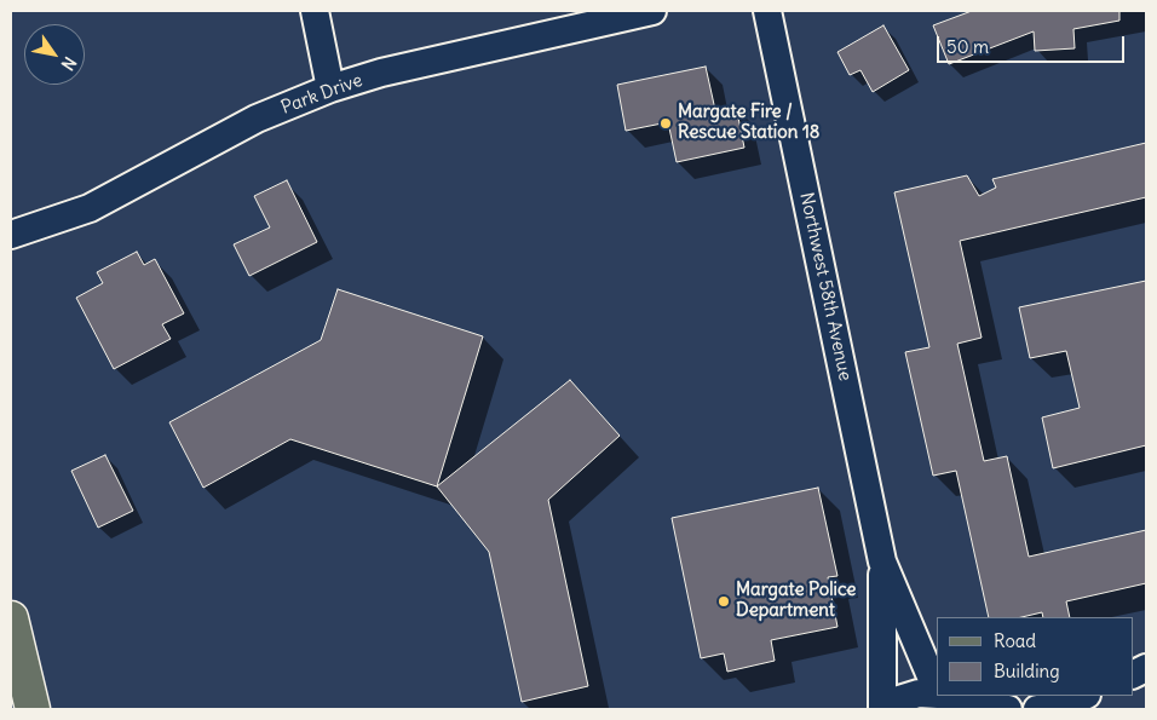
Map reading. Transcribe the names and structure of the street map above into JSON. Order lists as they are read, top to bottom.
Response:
{
  "streets": {
    "street": ["Park Drive", "Northwest 58th Avenue"]
  },
  "places": ["Margate Fire / Rescue Station 18", "Margate Police Department"],
  "legend": ["Road", "Building"],
  "scale_bar": "50 m",
  "north": "bottom right"
}
